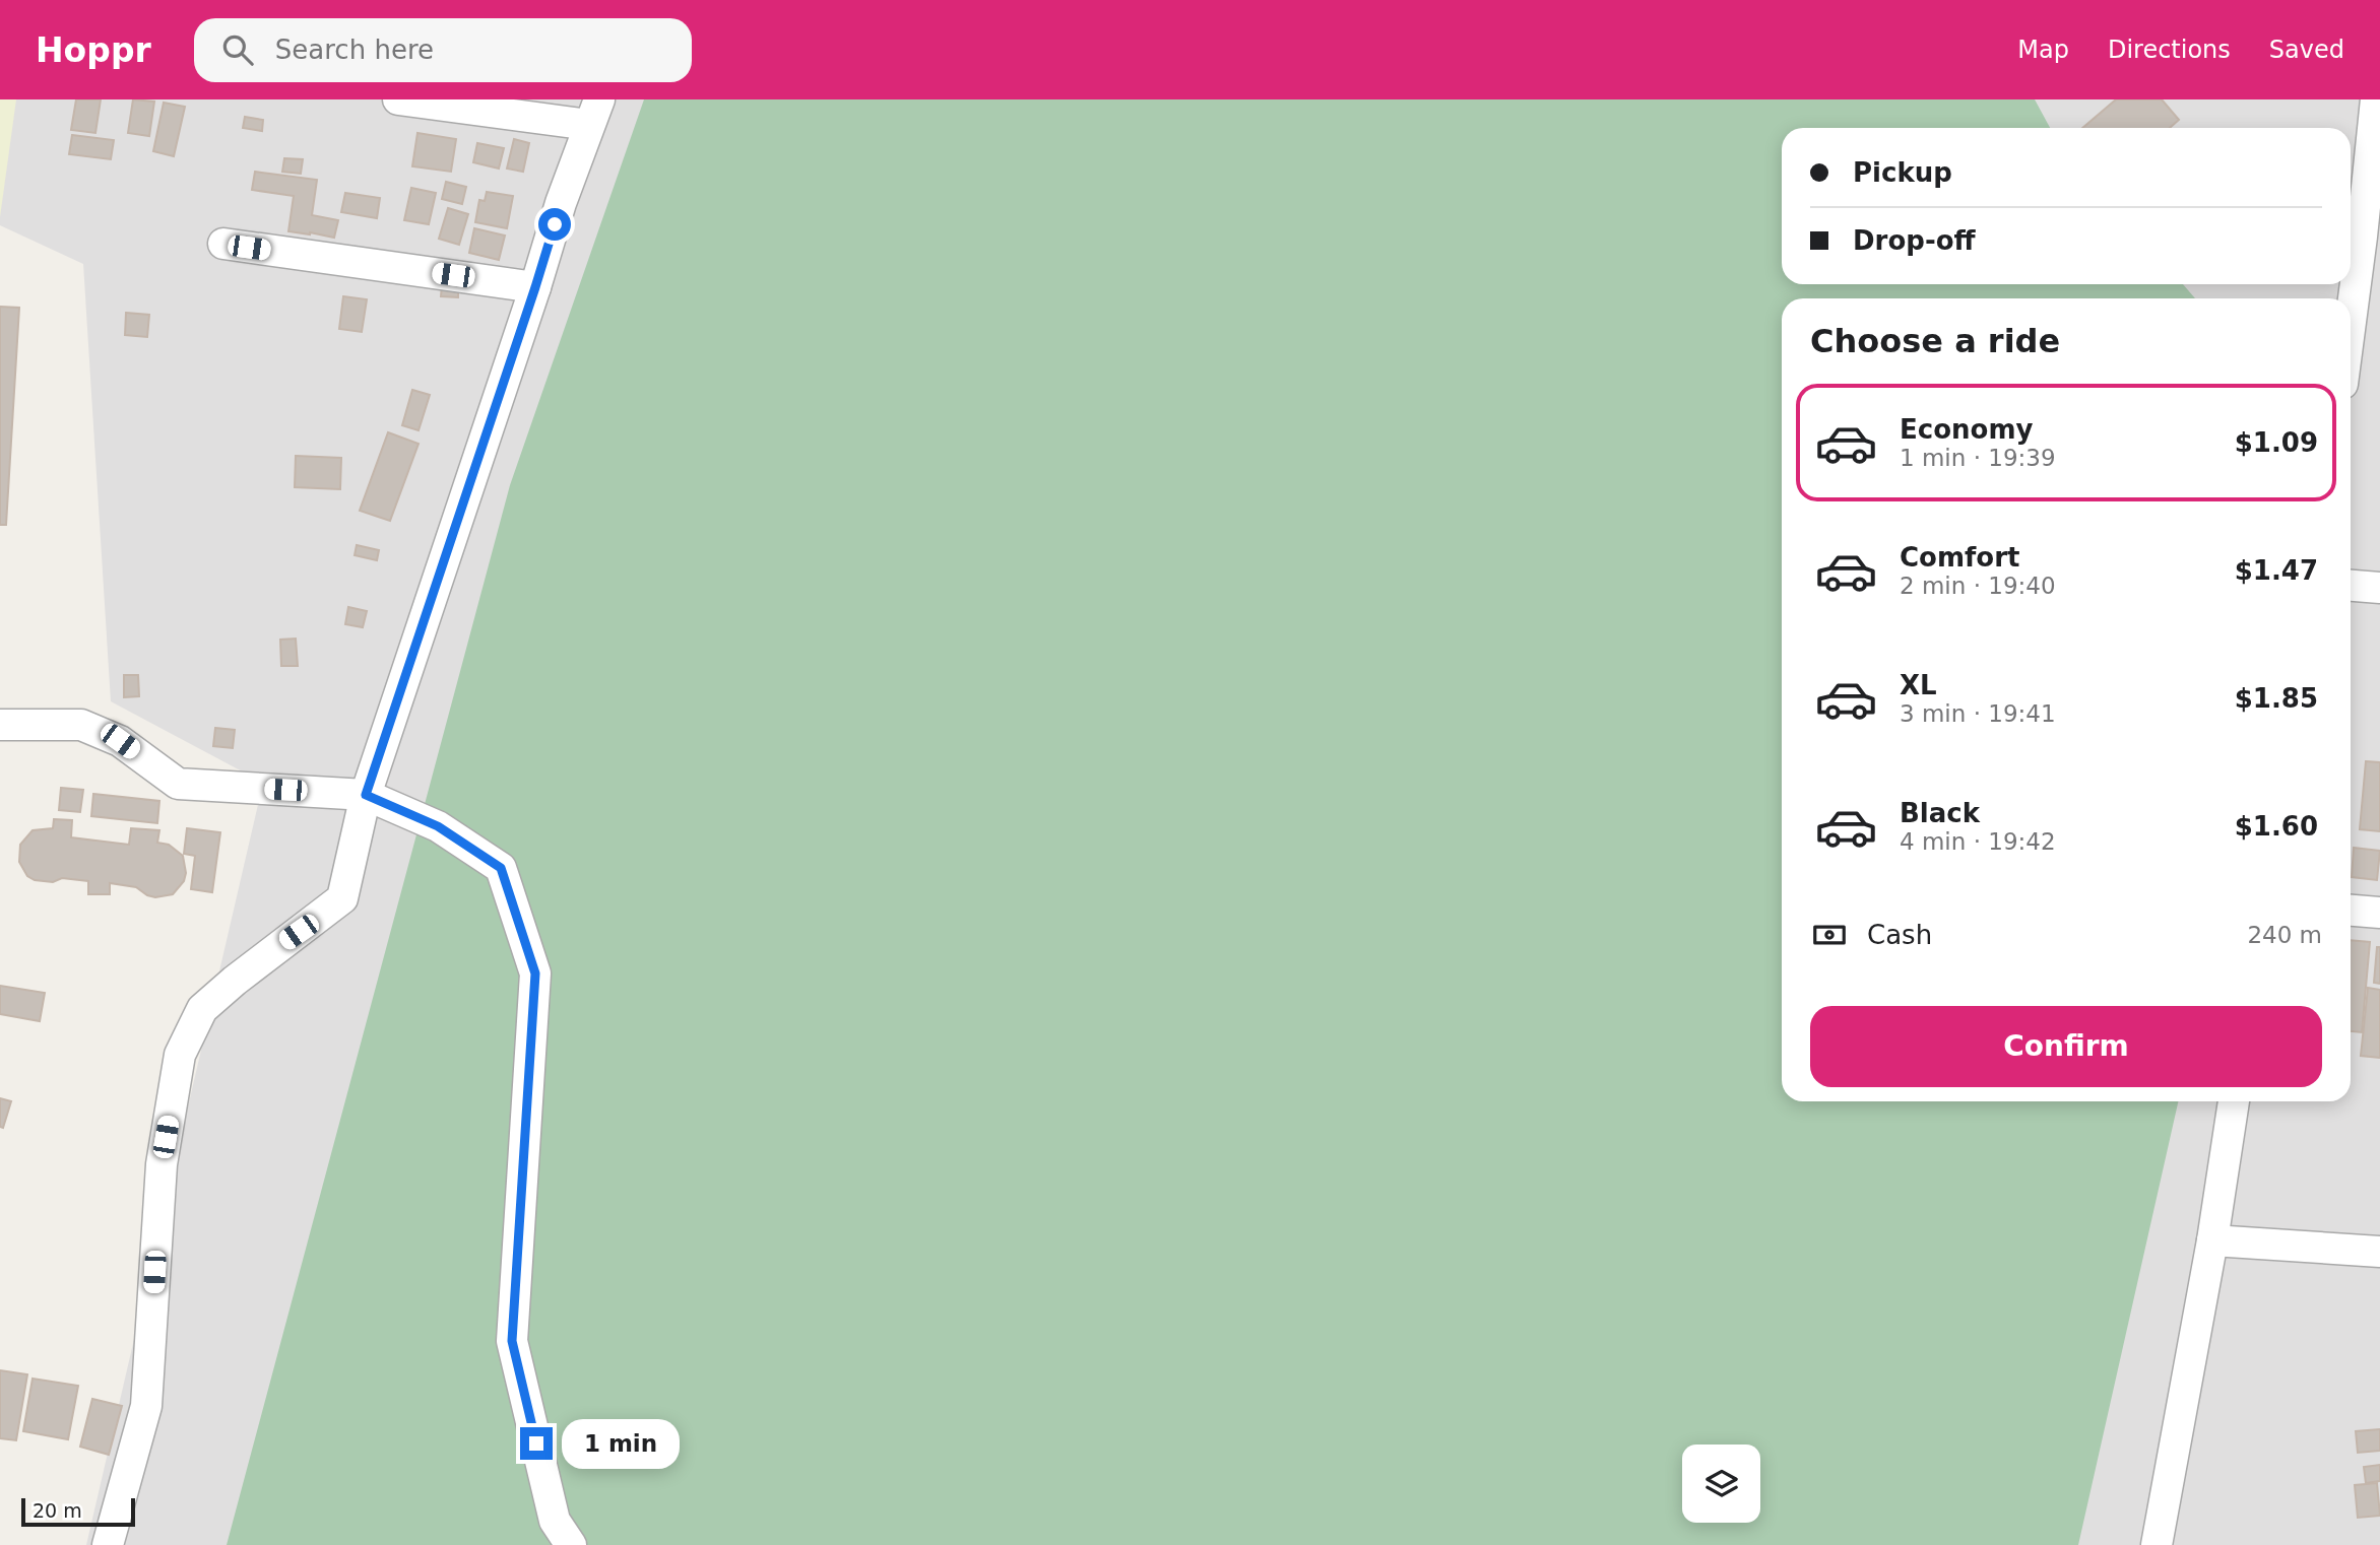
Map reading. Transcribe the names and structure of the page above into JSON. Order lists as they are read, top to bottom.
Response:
{
  "scale_bar": "20 m",
  "page": {
    "header": "Hoppr",
    "search": "Search here",
    "nav": ["Map", "Directions", "Saved"],
    "banner": ["Pickup", "Drop-off"],
    "heading": "Choose a ride",
    "list": [
      {
        "name": "Economy",
        "note": "1 min · 19:39",
        "value": "$1.09"
      },
      {
        "name": "Comfort",
        "note": "2 min · 19:40",
        "value": "$1.47"
      },
      {
        "name": "XL",
        "note": "3 min · 19:41",
        "value": "$1.85"
      },
      {
        "name": "Black",
        "note": "4 min · 19:42",
        "value": "$1.60"
      }
    ],
    "pay": ["Cash", "240 m"],
    "buttons": "Confirm",
    "bubble": "1 min",
    "scale": "20 m"
  }
}
